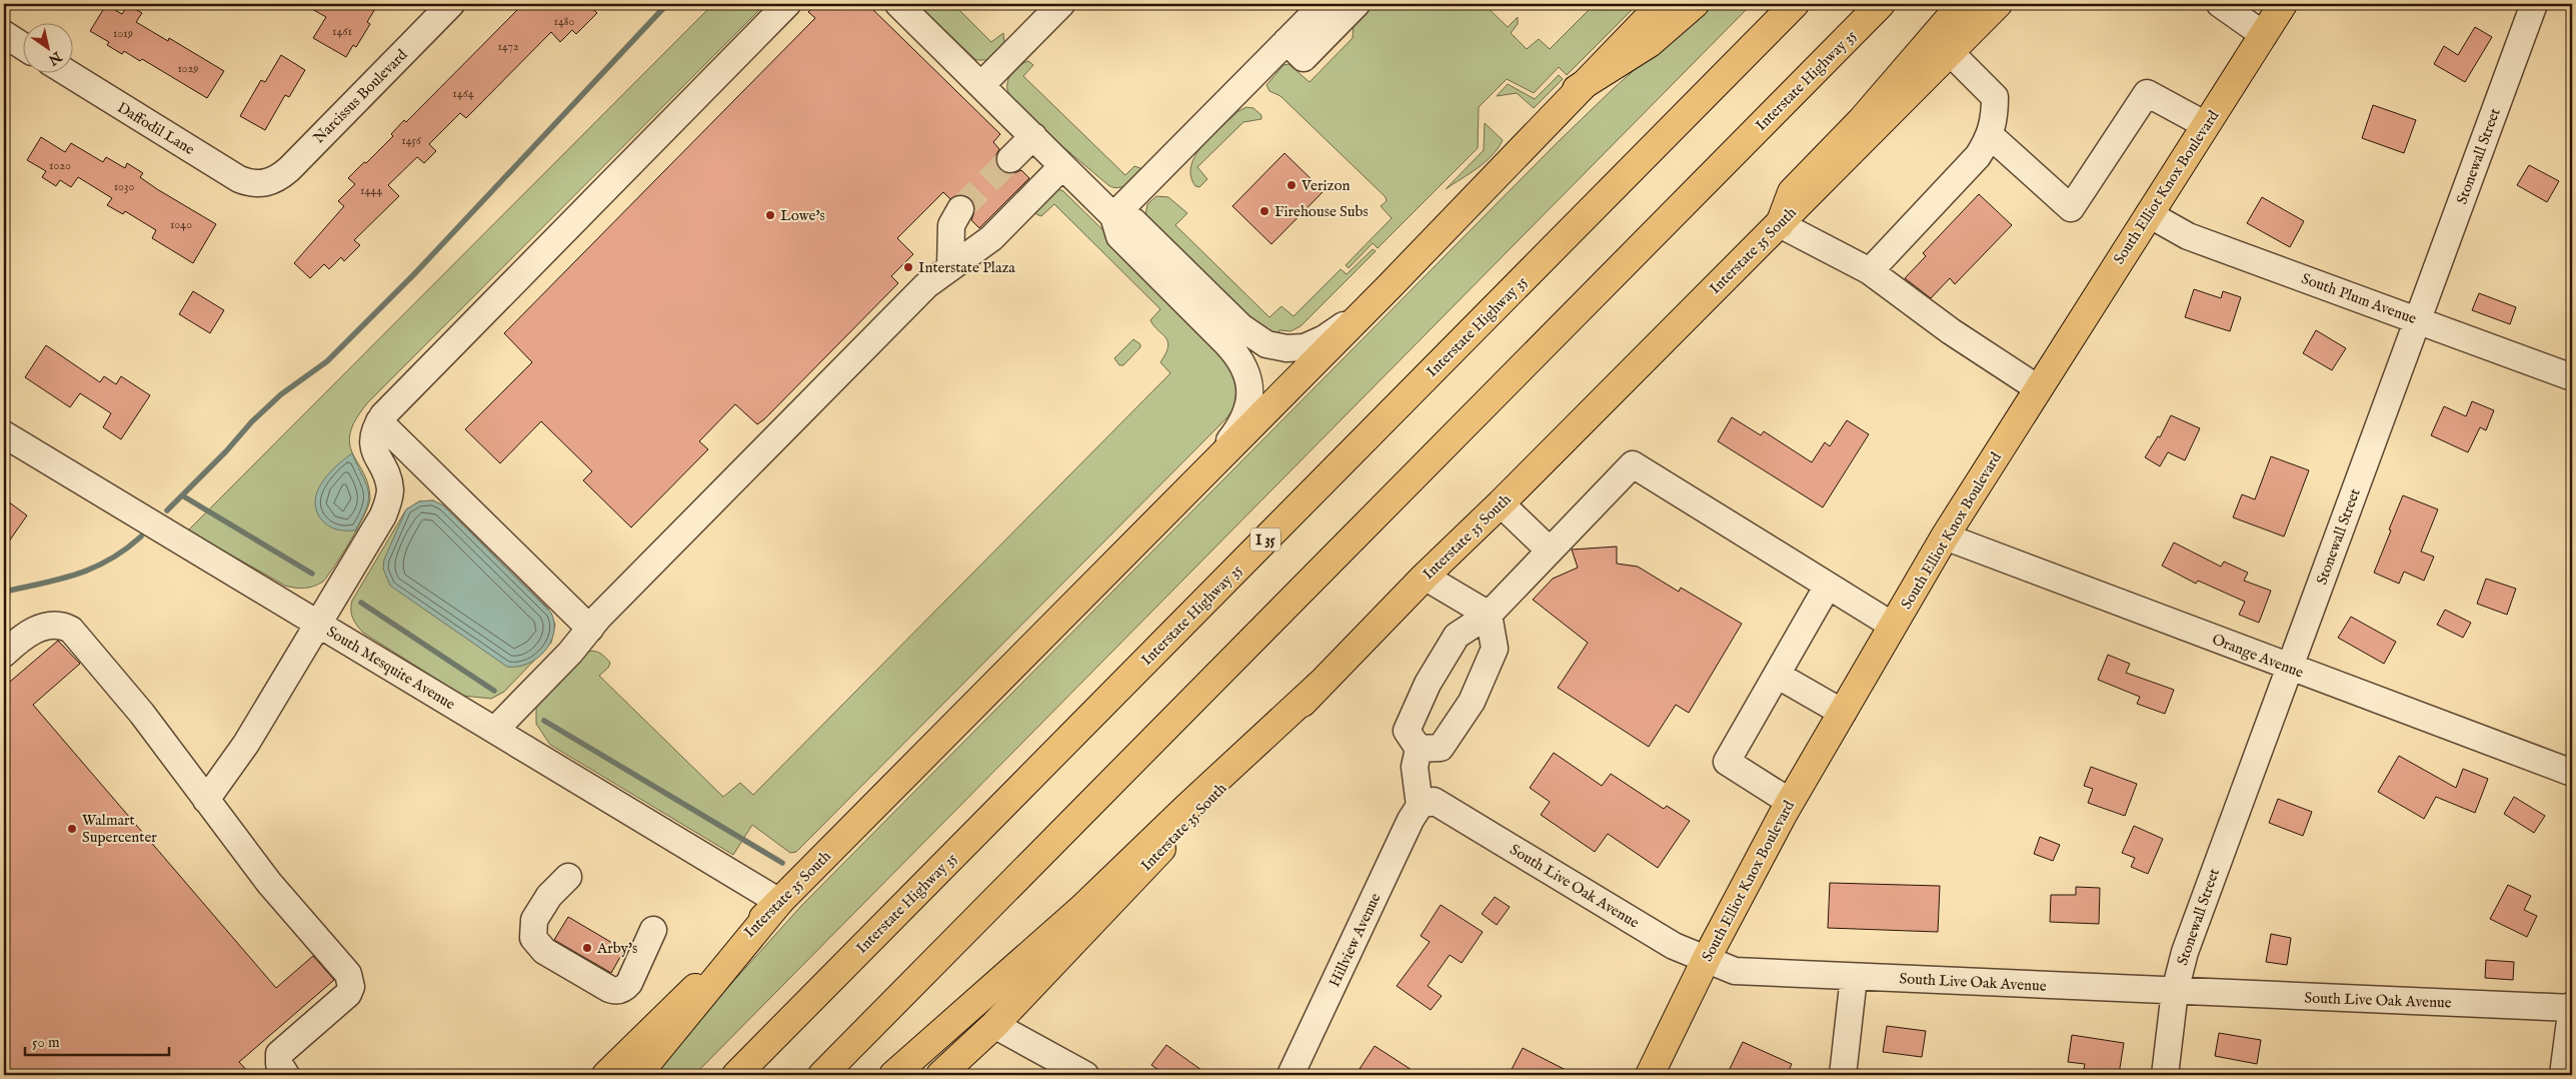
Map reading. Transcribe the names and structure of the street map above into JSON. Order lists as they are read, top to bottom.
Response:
{
  "streets": {
    "main road": [
      "Interstate Highway 35",
      "South Elliot Knox Boulevard",
      "Interstate 35 South",
      "I 35"
    ],
    "street": [
      "Narcissus Boulevard",
      "Daffodil Lane",
      "Stonewall Street",
      "South Plum Avenue",
      "Orange Avenue",
      "South Mesquite Avenue",
      "South Live Oak Avenue",
      "Hillview Avenue"
    ]
  },
  "crossings": [
    ["Narcissus Boulevard", "Daffodil Lane"],
    ["Stonewall Street", "South Plum Avenue"],
    ["Stonewall Street", "Orange Avenue"],
    ["Stonewall Street", "South Live Oak Avenue"],
    ["South Elliot Knox Boulevard", "South Plum Avenue"],
    ["South Elliot Knox Boulevard", "Orange Avenue"],
    ["South Elliot Knox Boulevard", "South Live Oak Avenue"],
    ["Interstate 35 South", "South Mesquite Avenue"],
    ["South Live Oak Avenue", "Hillview Avenue"]
  ],
  "places": [
    "Verizon",
    "Firehouse Subs",
    "Lowe's",
    "Interstate Plaza",
    "Walmart Supercenter",
    "Arby's"
  ],
  "house_numbers": [
    "1480",
    "1461",
    "1019",
    "1472",
    "1029",
    "1464",
    "1456",
    "1020",
    "1030",
    "1444",
    "1040"
  ],
  "scale_bar": "50 m",
  "north": "bottom right"
}
